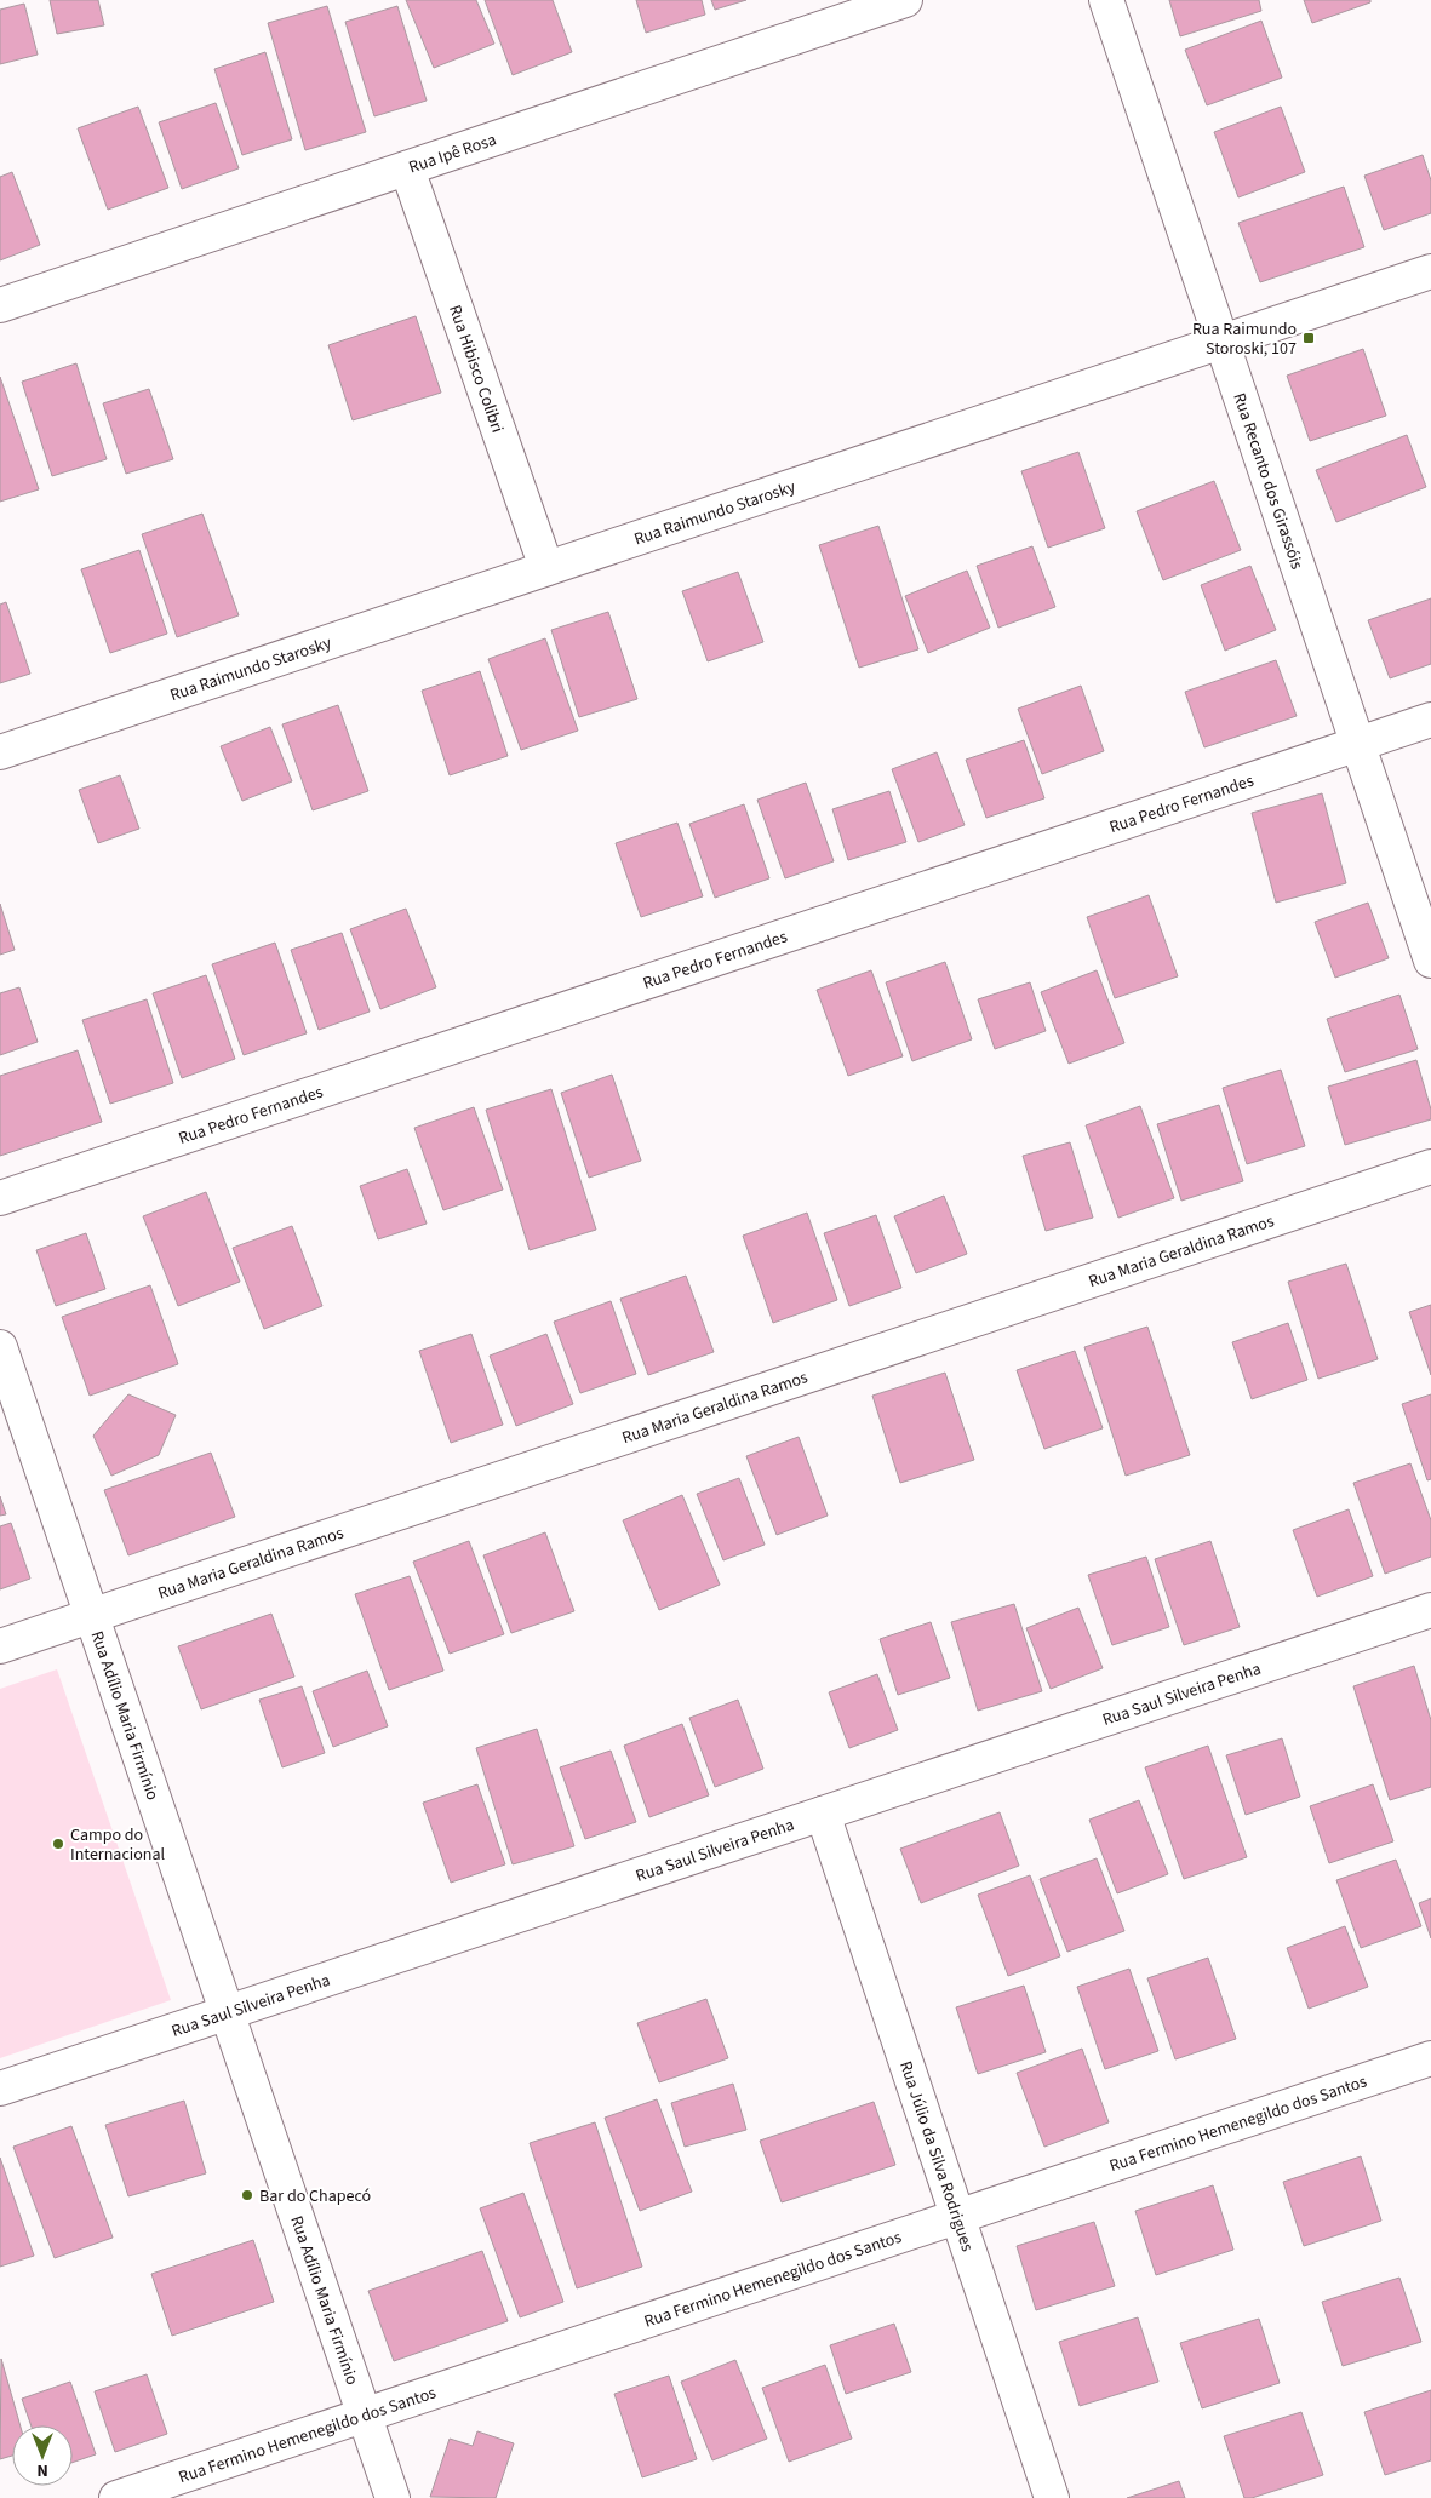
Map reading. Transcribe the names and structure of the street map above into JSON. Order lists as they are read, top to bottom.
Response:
{
  "streets": {
    "street": [
      "Rua Ipê Rosa",
      "Rua Hibisco Colibri",
      "Rua Recanto dos Girassóis",
      "Rua Raimundo Starosky",
      "Rua Pedro Fernandes",
      "Rua Maria Geraldina Ramos",
      "Rua Saul Silveira Penha",
      "Rua Adílio Maria Firmínio",
      "Rua Fermino Hemenegildo dos Santos",
      "Rua Júlio da Silva Rodrigues"
    ]
  },
  "crossings": [
    ["Rua Ipê Rosa", "Rua Hibisco Colibri"],
    ["Rua Hibisco Colibri", "Rua Raimundo Starosky"],
    ["Rua Recanto dos Girassóis", "Rua Raimundo Starosky"],
    ["Rua Recanto dos Girassóis", "Rua Pedro Fernandes"],
    ["Rua Maria Geraldina Ramos", "Rua Adílio Maria Firmínio"],
    ["Rua Saul Silveira Penha", "Rua Adílio Maria Firmínio"],
    ["Rua Saul Silveira Penha", "Rua Júlio da Silva Rodrigues"],
    ["Rua Adílio Maria Firmínio", "Rua Fermino Hemenegildo dos Santos"],
    ["Rua Fermino Hemenegildo dos Santos", "Rua Júlio da Silva Rodrigues"]
  ],
  "places": {
    "transit": ["Rua Raimundo Storoski, 107"],
    "other": ["Campo do Internacional", "Bar do Chapecó"]
  },
  "north": "bottom"
}
